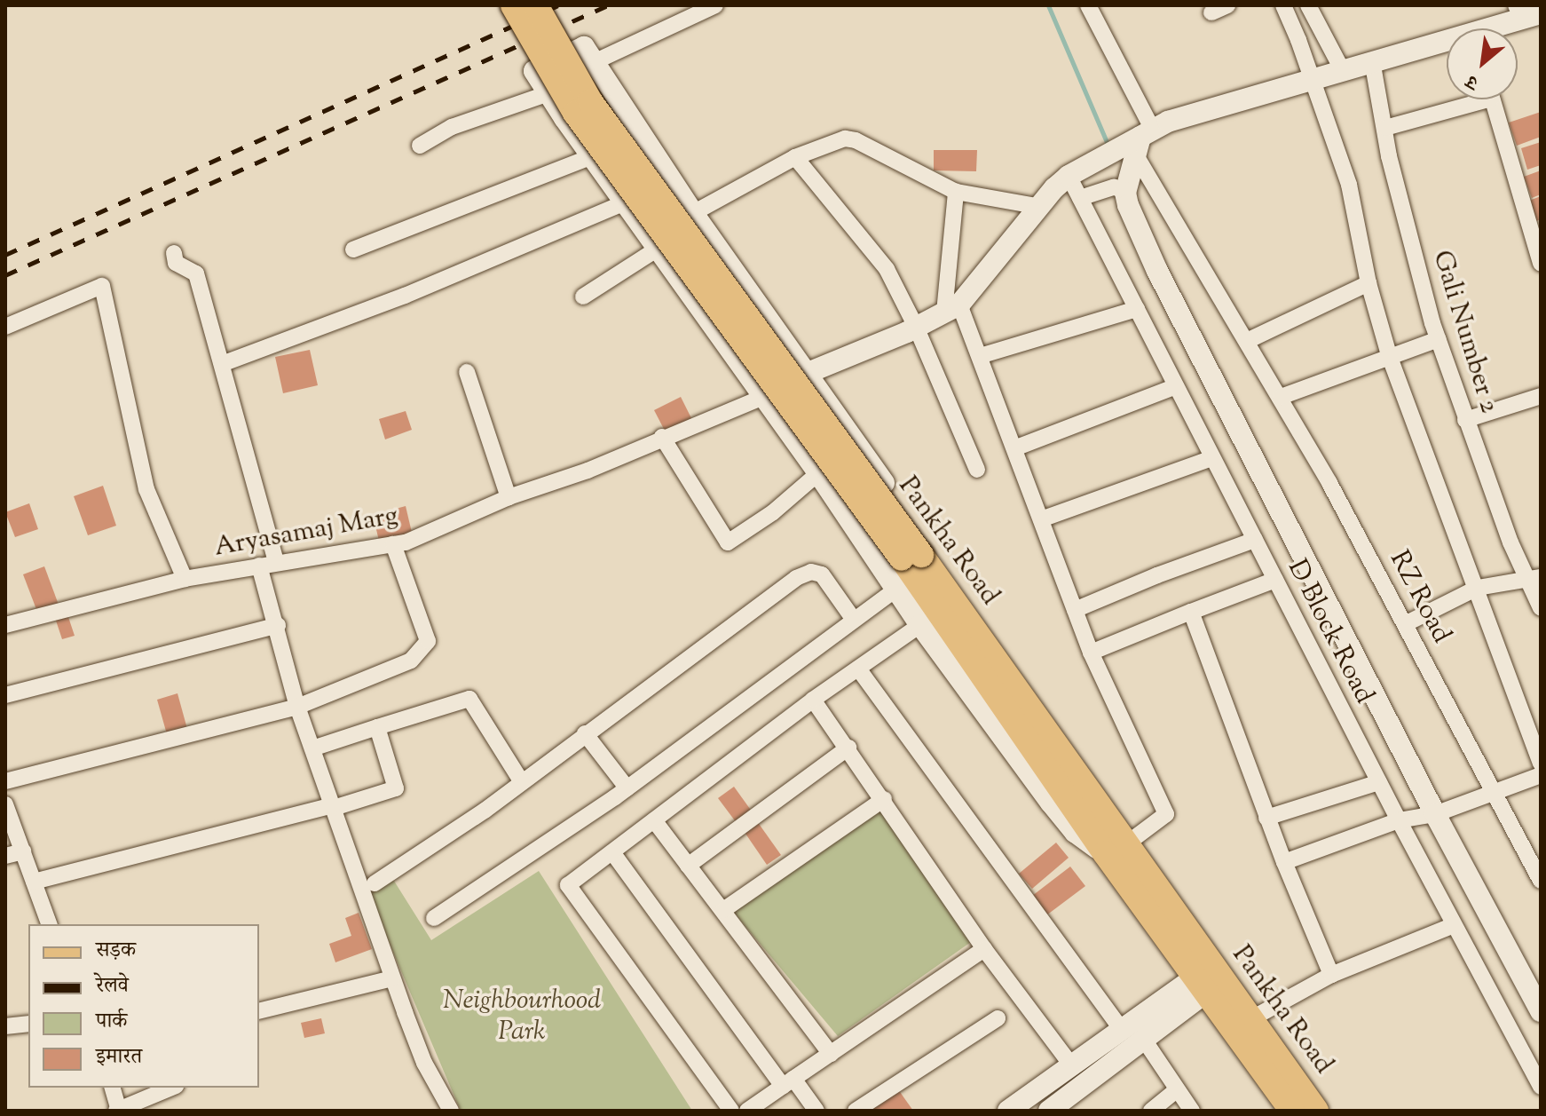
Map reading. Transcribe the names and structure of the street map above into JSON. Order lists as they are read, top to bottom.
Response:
{
  "streets": {
    "main road": ["Pankha Road"],
    "street": [
      "Gali Number 2",
      "Aryasamaj Marg",
      "RZ Road",
      "D Block Road"
    ]
  },
  "parks": ["Neighbourhood Park"],
  "legend": [
    "सड़क",
    "रेलवे",
    "पार्क",
    "इमारत"
  ],
  "north": "bottom left"
}
